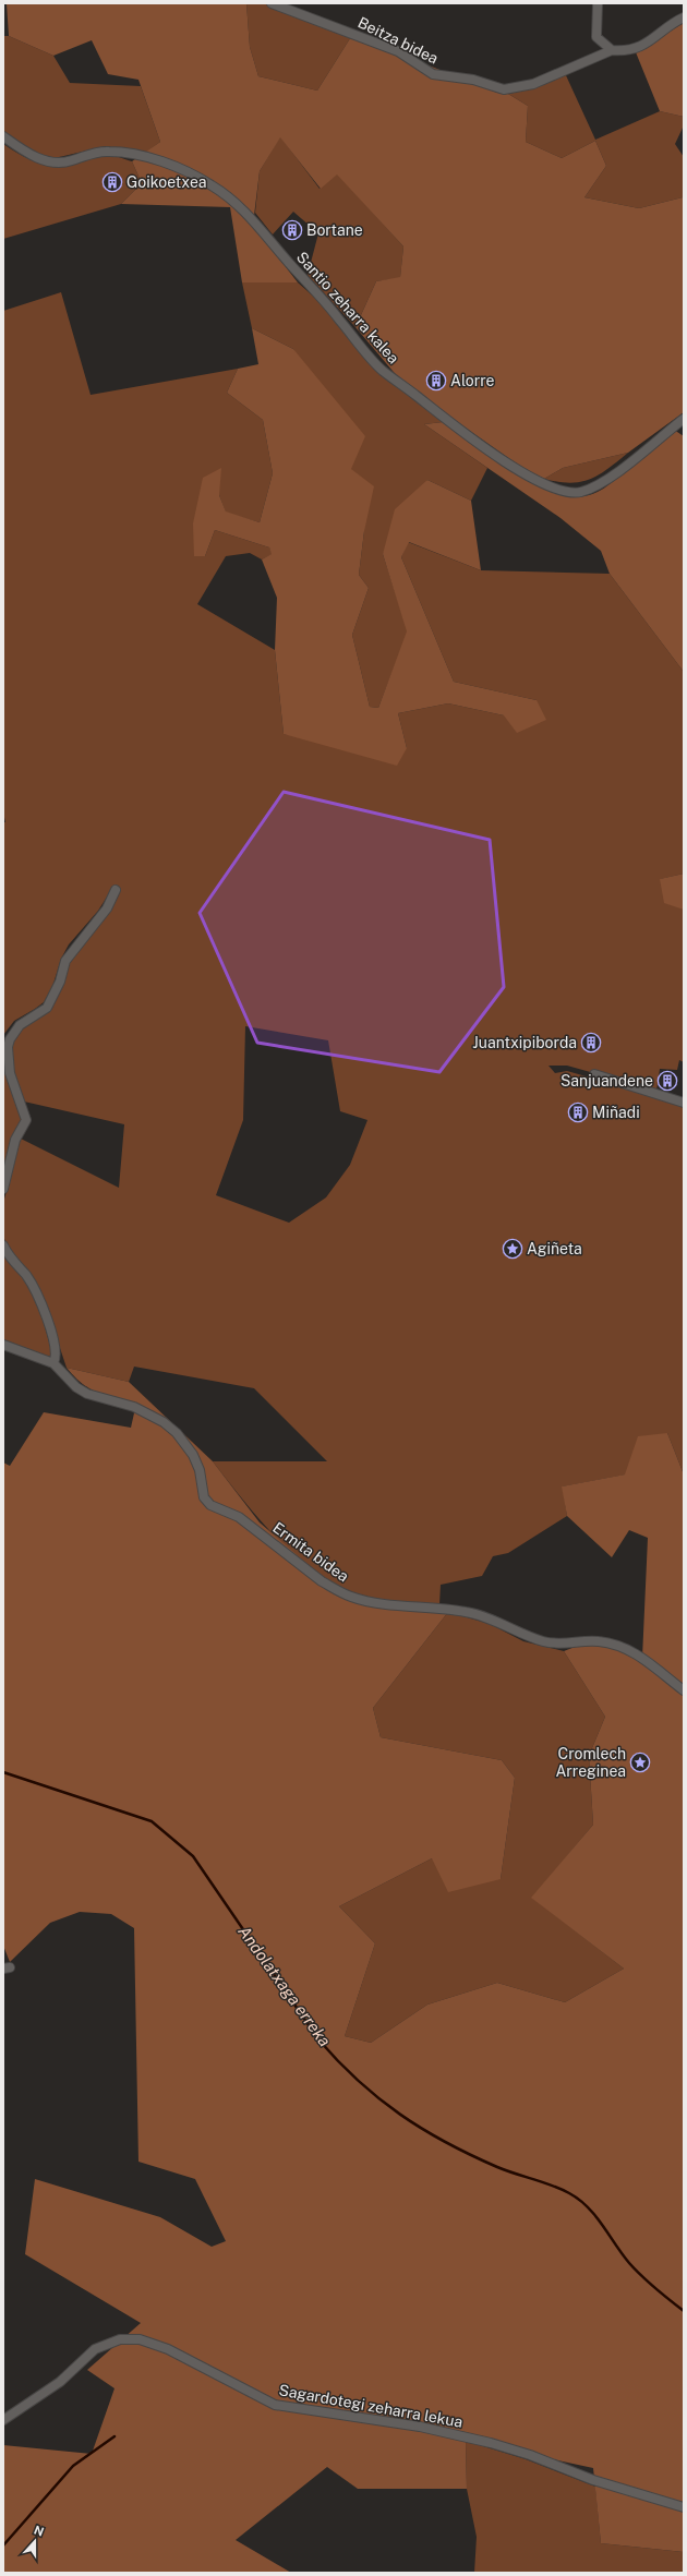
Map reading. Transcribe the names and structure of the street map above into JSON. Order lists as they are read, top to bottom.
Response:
{
  "streets": {
    "street": [
      "Beitza bidea",
      "Santio zeharra kalea",
      "Ermita bidea",
      "Sagardotegi zeharra lekua"
    ]
  },
  "water": ["Andolatxaga erreka"],
  "places": {
    "building": [
      "Goikoetxea",
      "Bortane",
      "Alorre",
      "Juantxipiborda",
      "Sanjuandene",
      "Miñadi"
    ],
    "place": ["Agiñeta", "Cromlech Arreginea"]
  },
  "north": "top"
}
